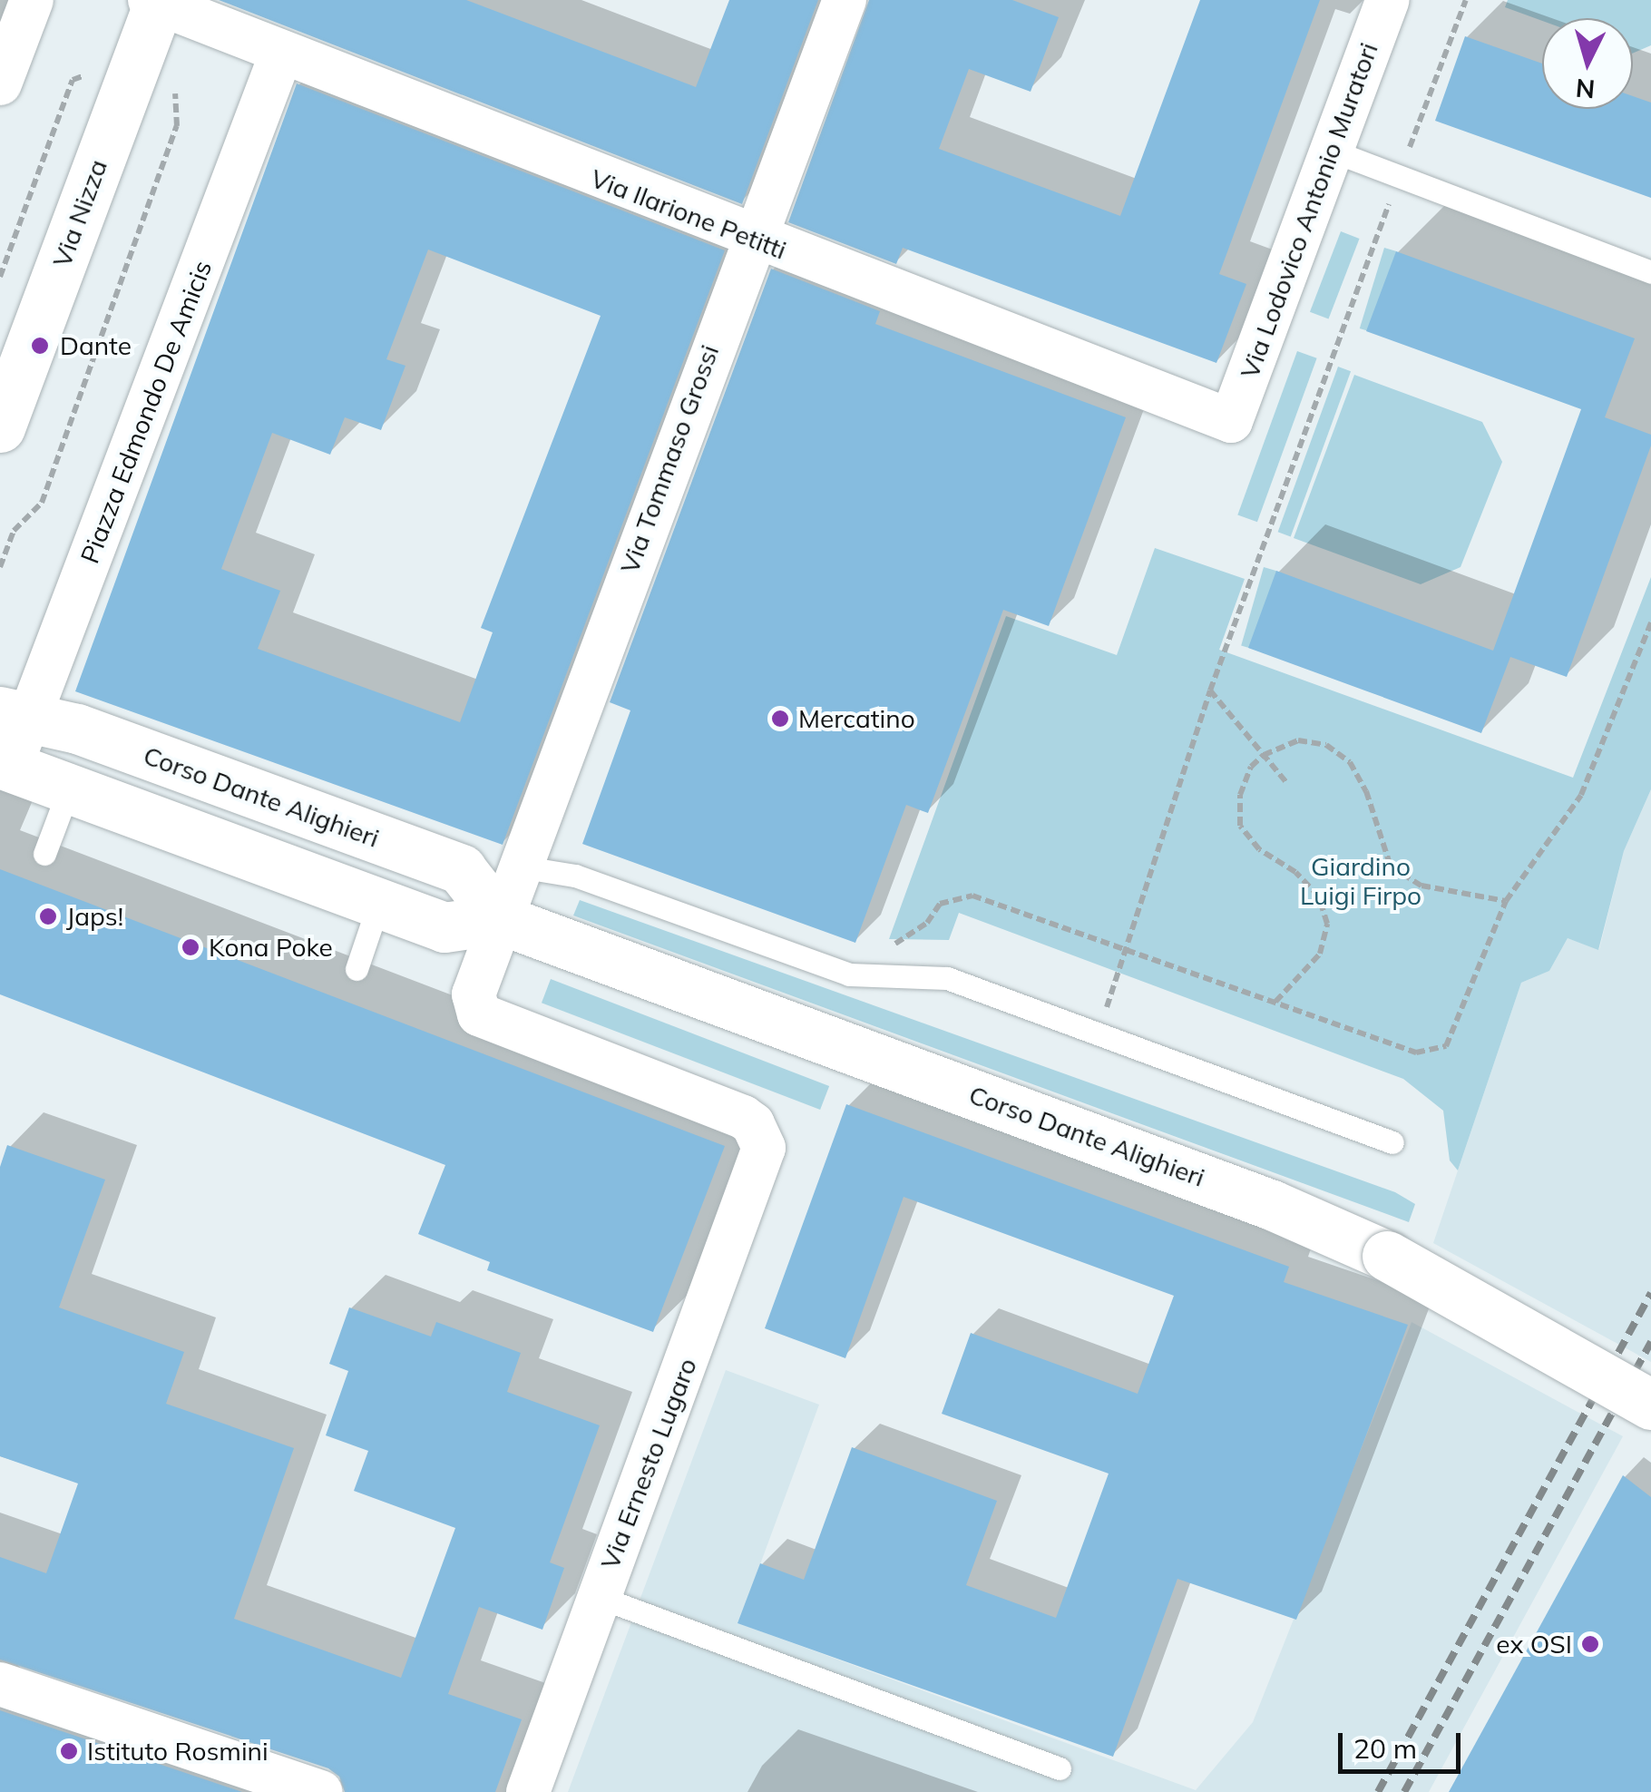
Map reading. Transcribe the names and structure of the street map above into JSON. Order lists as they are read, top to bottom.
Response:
{
  "streets": {
    "street": [
      "Via Lodovico Antonio Muratori",
      "Via Nizza",
      "Via Ilarione Petitti",
      "Piazza Edmondo De Amicis",
      "Via Tommaso Grossi",
      "Corso Dante Alighieri",
      "Via Ernesto Lugaro"
    ]
  },
  "crossings": [
    ["Via Lodovico Antonio Muratori", "Via Ilarione Petitti"],
    ["Via Nizza", "Via Ilarione Petitti"],
    ["Via Ilarione Petitti", "Piazza Edmondo De Amicis"],
    ["Via Ilarione Petitti", "Via Tommaso Grossi"],
    ["Piazza Edmondo De Amicis", "Corso Dante Alighieri"],
    ["Via Tommaso Grossi", "Corso Dante Alighieri"],
    ["Via Tommaso Grossi", "Via Ernesto Lugaro"],
    ["Corso Dante Alighieri", "Via Ernesto Lugaro"]
  ],
  "parks": ["Giardino Luigi Firpo"],
  "places": [
    "Dante",
    "Mercatino",
    "Japs!",
    "Kona Poke",
    "ex OSI",
    "Istituto Rosmini"
  ],
  "scale_bar": "20 m",
  "north": "bottom"
}
